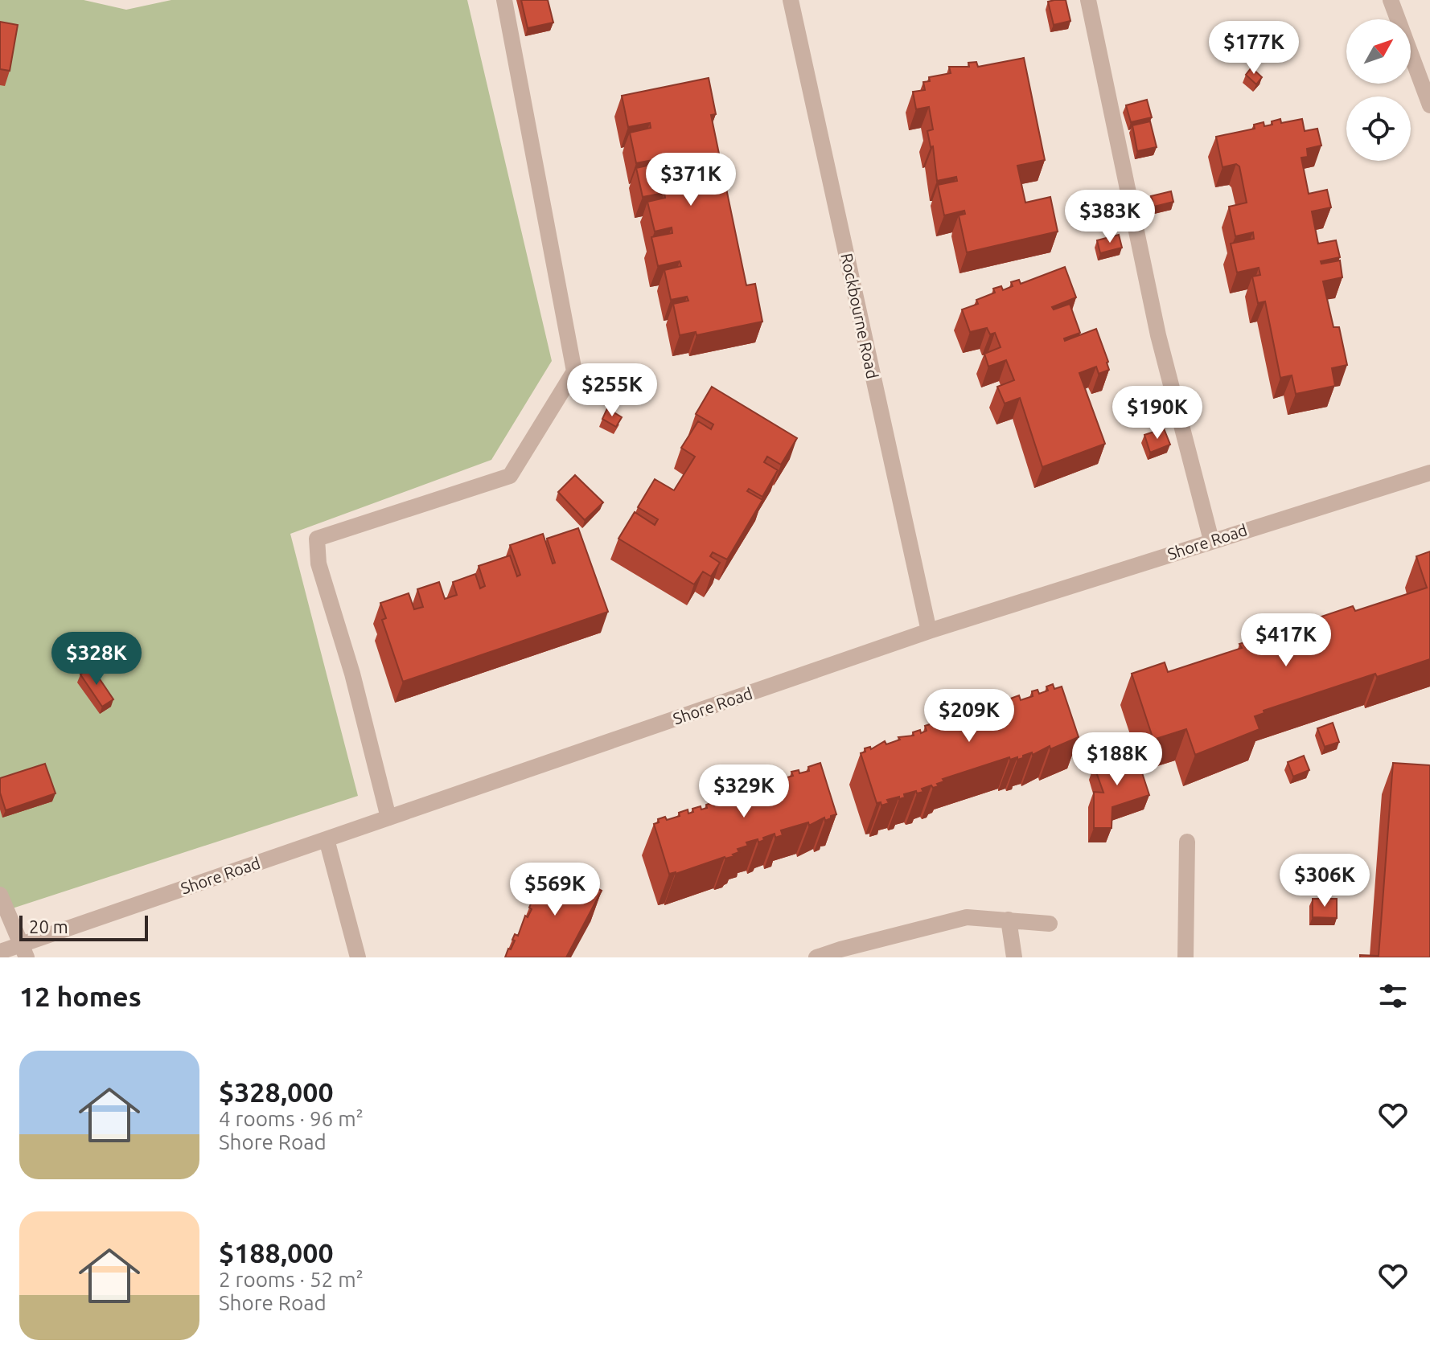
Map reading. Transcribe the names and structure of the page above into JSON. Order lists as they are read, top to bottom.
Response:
{
  "streets": {
    "street": ["Rockbourne Road", "Shore Road"]
  },
  "crossings": [
    ["Rockbourne Road", "Shore Road"]
  ],
  "scale_bar": "20 m",
  "north": "top right",
  "page": {
    "price": [
      "$177K",
      "$371K",
      "$383K",
      "$255K",
      "$190K",
      "$417K",
      "$328K",
      "$209K",
      "$188K",
      "$329K",
      "$306K",
      "$569K"
    ],
    "scale": "20 m",
    "heading": "12 homes",
    "list": [
      {
        "name": "$328,000",
        "note": "4 rooms · 96 m² · Shore Road"
      },
      {
        "name": "$188,000",
        "note": "2 rooms · 52 m² · Shore Road"
      }
    ]
  }
}
